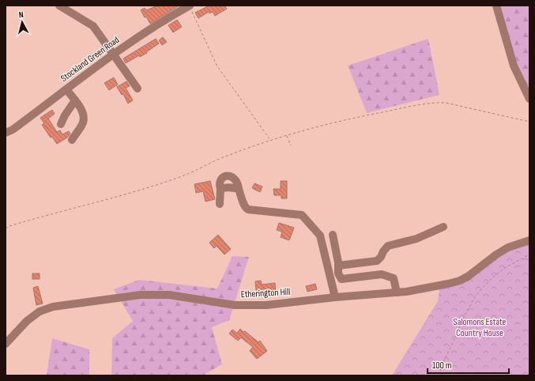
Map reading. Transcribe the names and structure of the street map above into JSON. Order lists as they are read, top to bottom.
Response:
{
  "streets": {
    "street": ["Stockland Green Road", "Etherington Hill"]
  },
  "parks": ["Salomons Estate Country House"],
  "scale_bar": "100 m",
  "north": "top"
}
